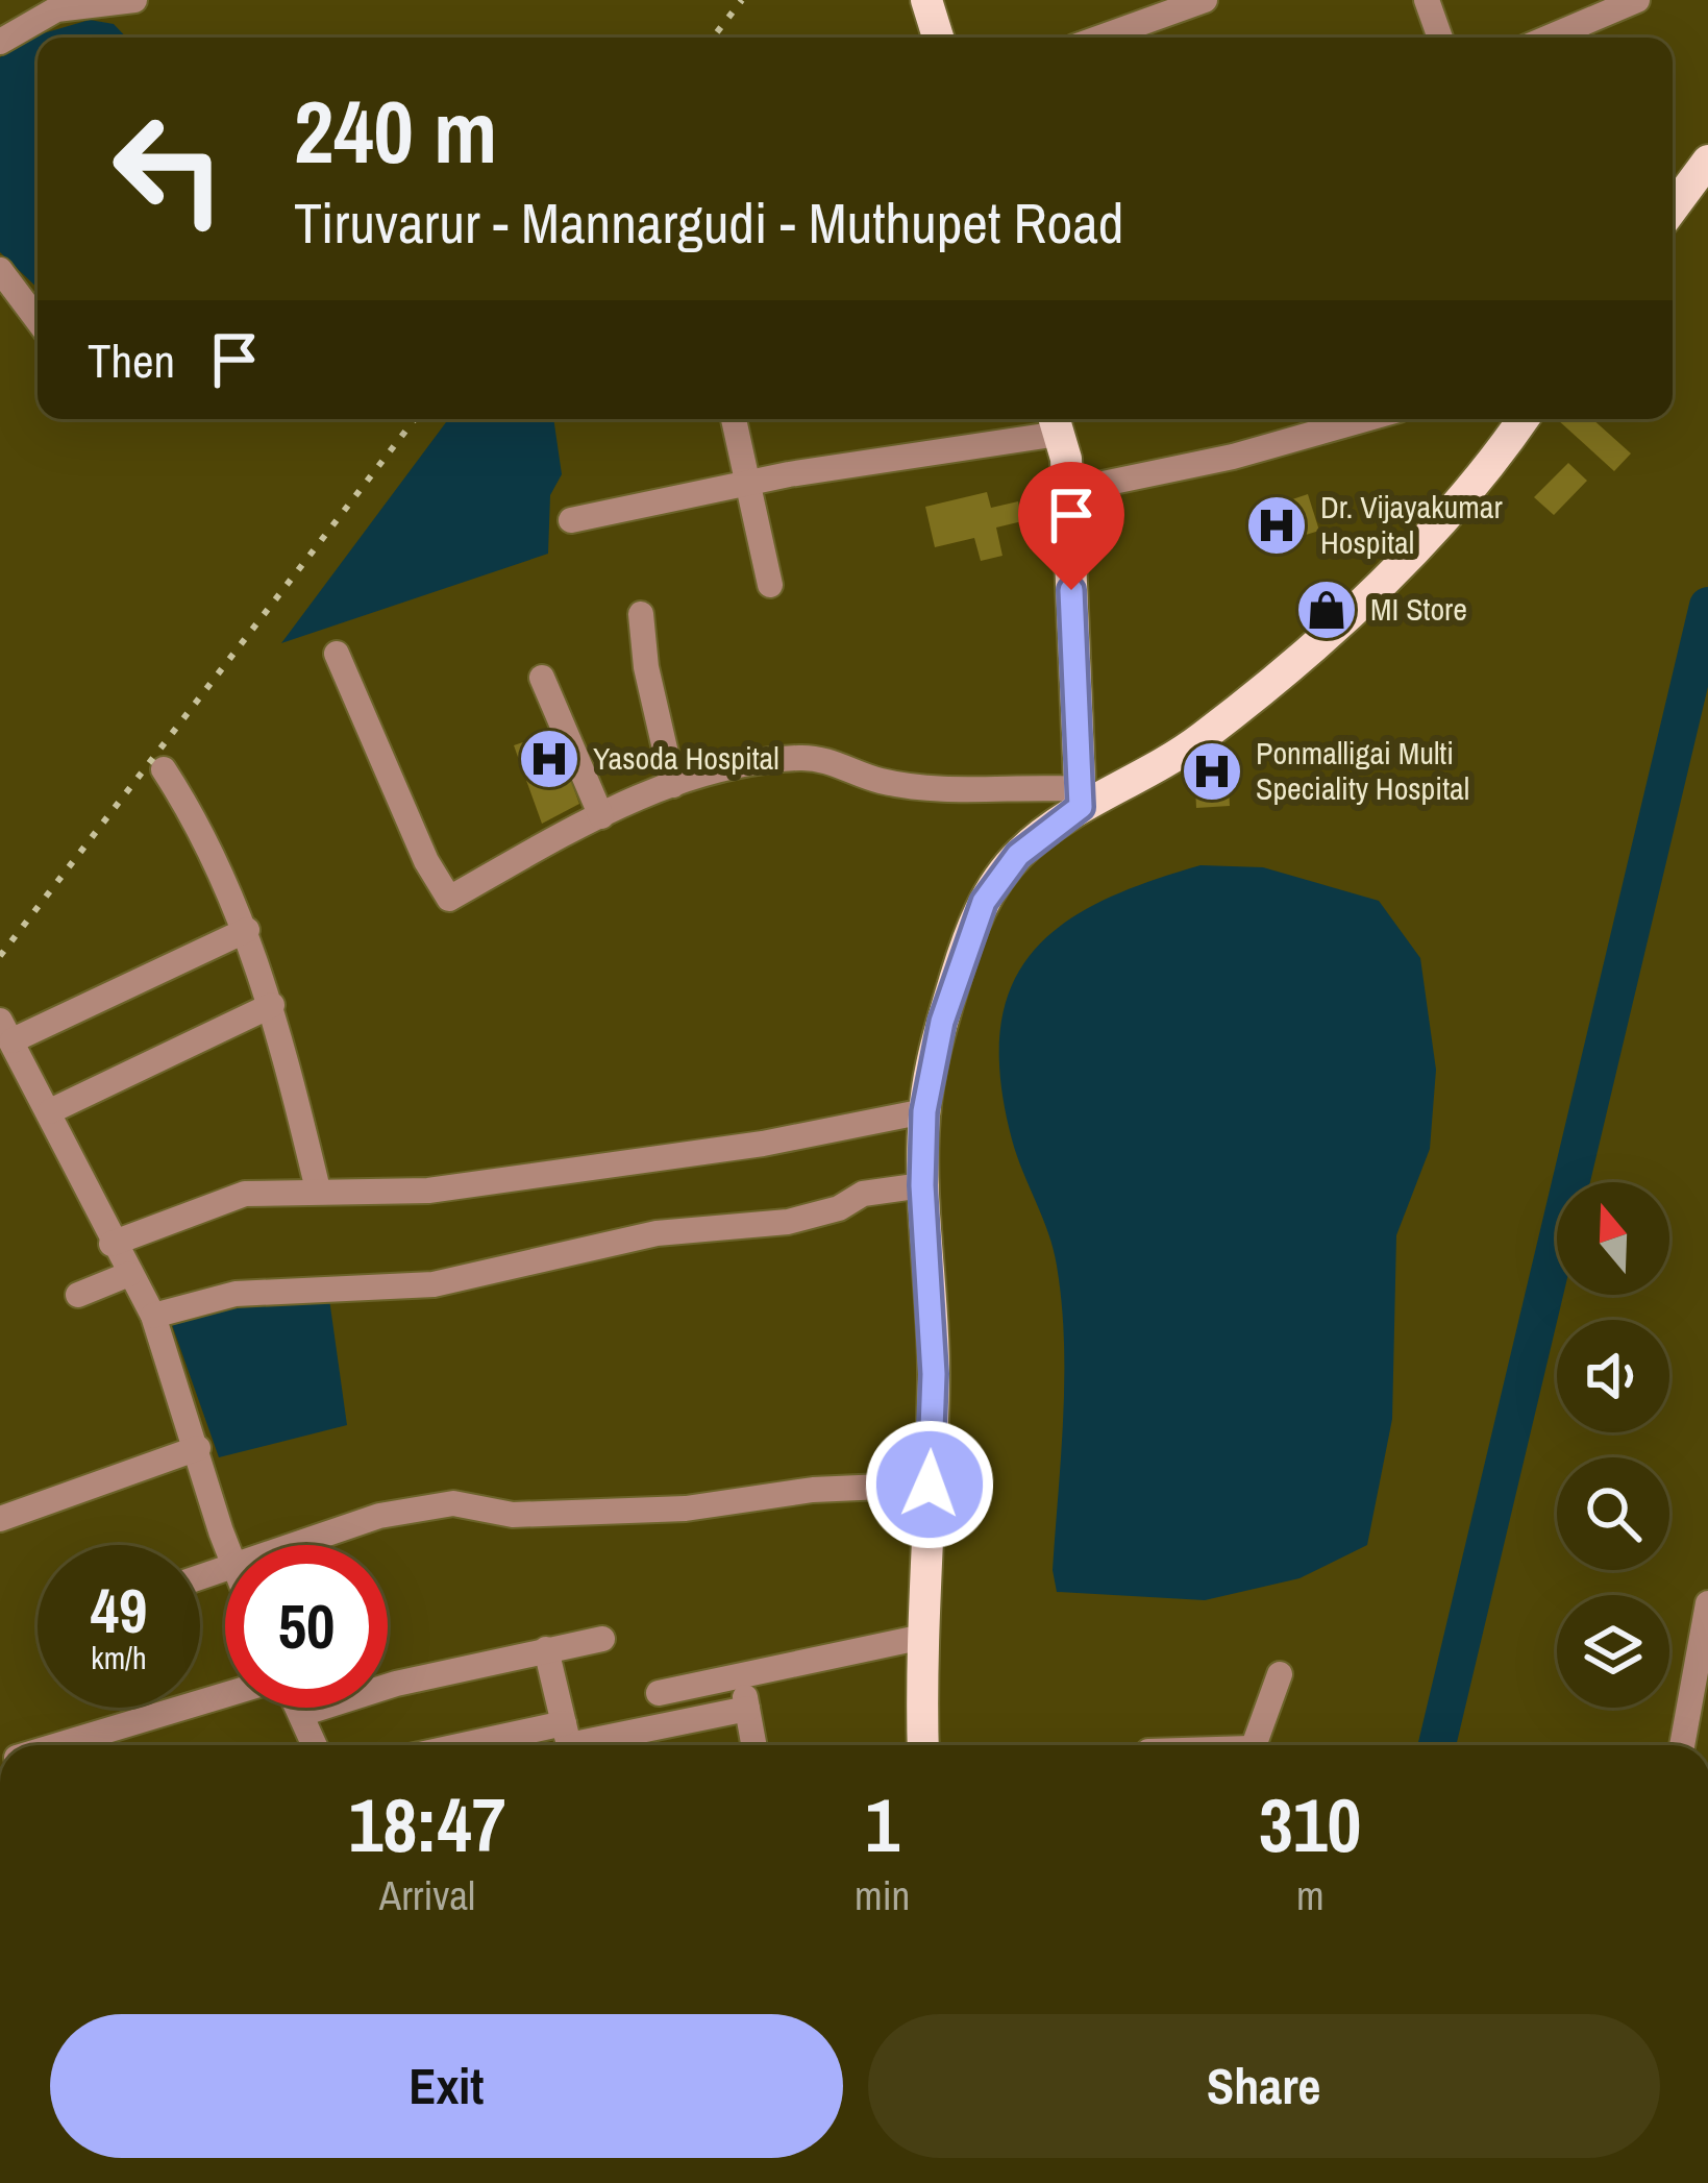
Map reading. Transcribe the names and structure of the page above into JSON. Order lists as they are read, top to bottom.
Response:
{
  "places": {
    "hospital": ["Dr. Vijayakumar Hospital", "Yasoda Hospital", "Ponmalligai Multi Speciality Hospital"],
    "shop": ["MI Store"]
  },
  "north": "top",
  "page": {
    "turn": ["240 m", "Tiruvarur - Mannargudi - Muthupet Road"],
    "then": "Then",
    "speed": "49 km/h",
    "limit": "50",
    "eta": [
      "18:47",
      "Arrival",
      "1",
      "min",
      "310",
      "m"
    ],
    "buttons": ["Exit", "Share"]
  }
}
